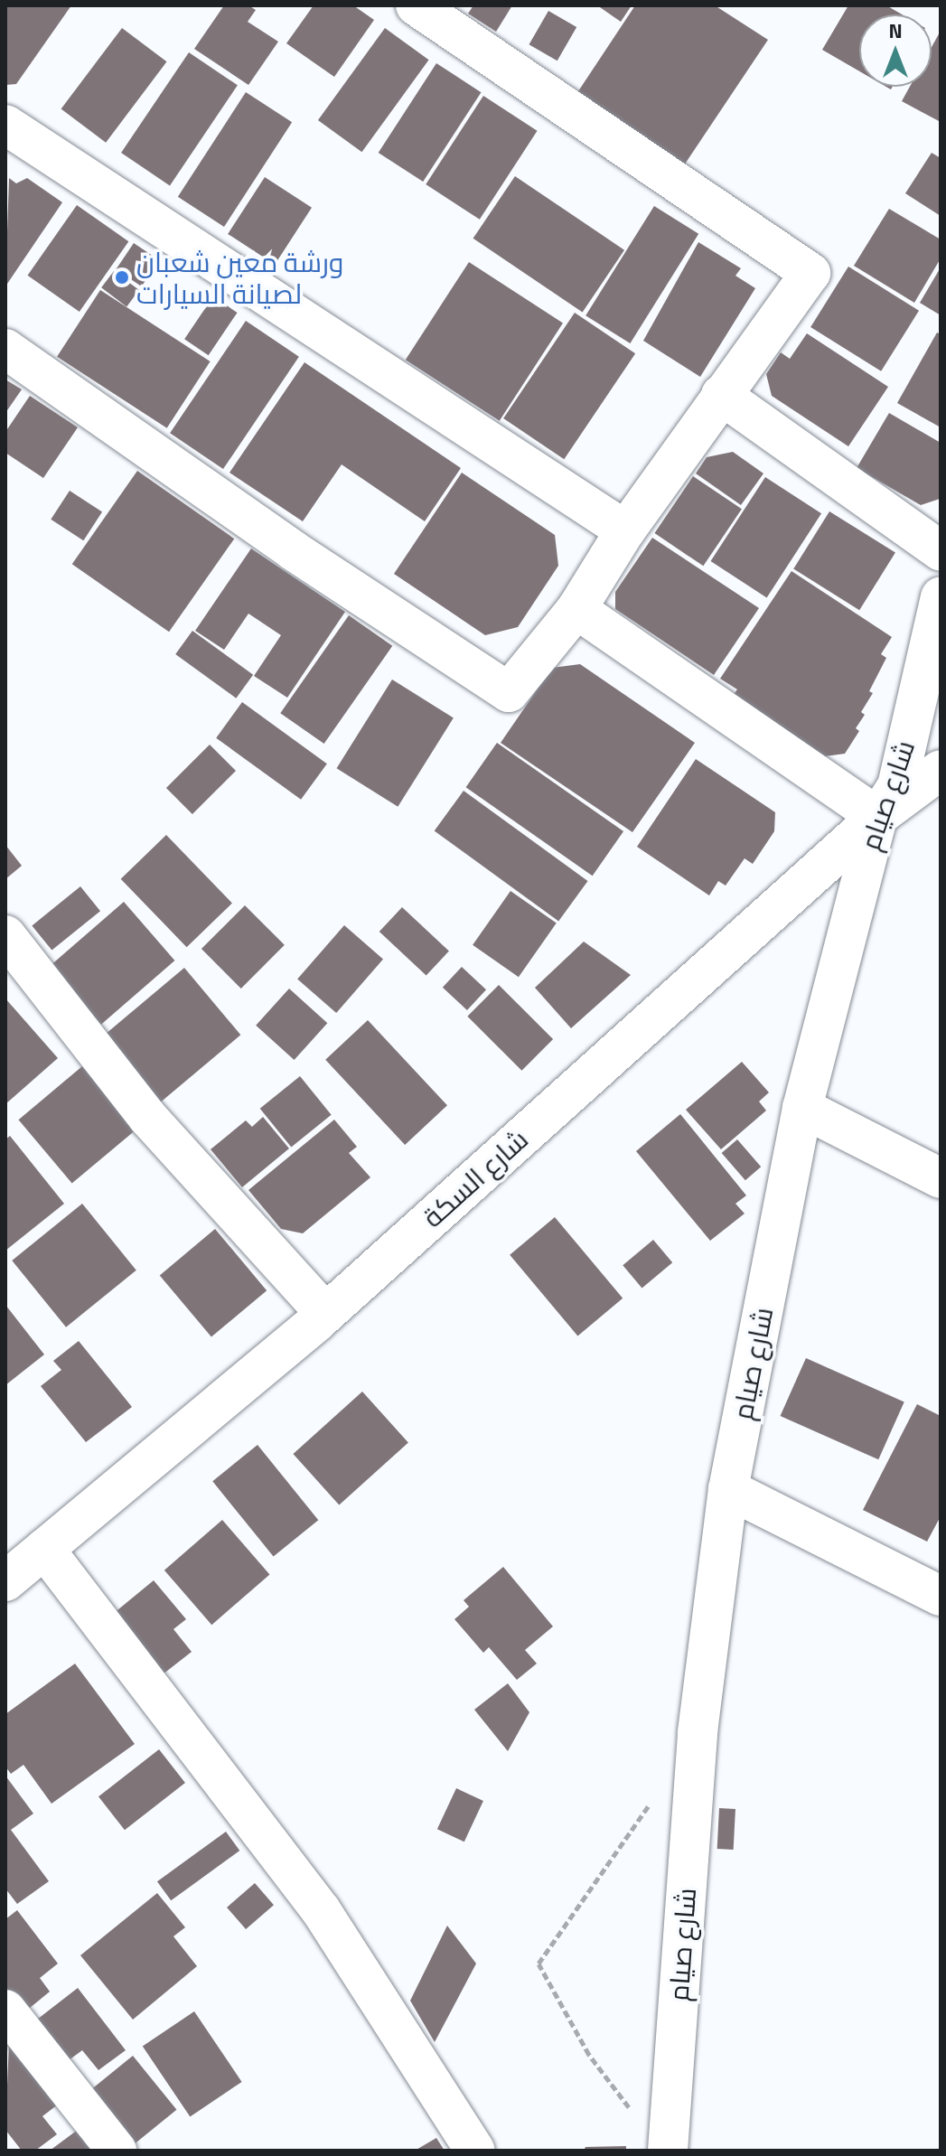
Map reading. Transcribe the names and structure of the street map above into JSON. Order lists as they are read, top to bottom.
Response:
{
  "streets": {
    "street": ["شارع صيام", "شارع السكة"]
  },
  "crossings": [
    ["شارع صيام", "شارع السكة"]
  ],
  "places": ["ورشة معين شعبان لصيانة السيارات"],
  "north": "top"
}
